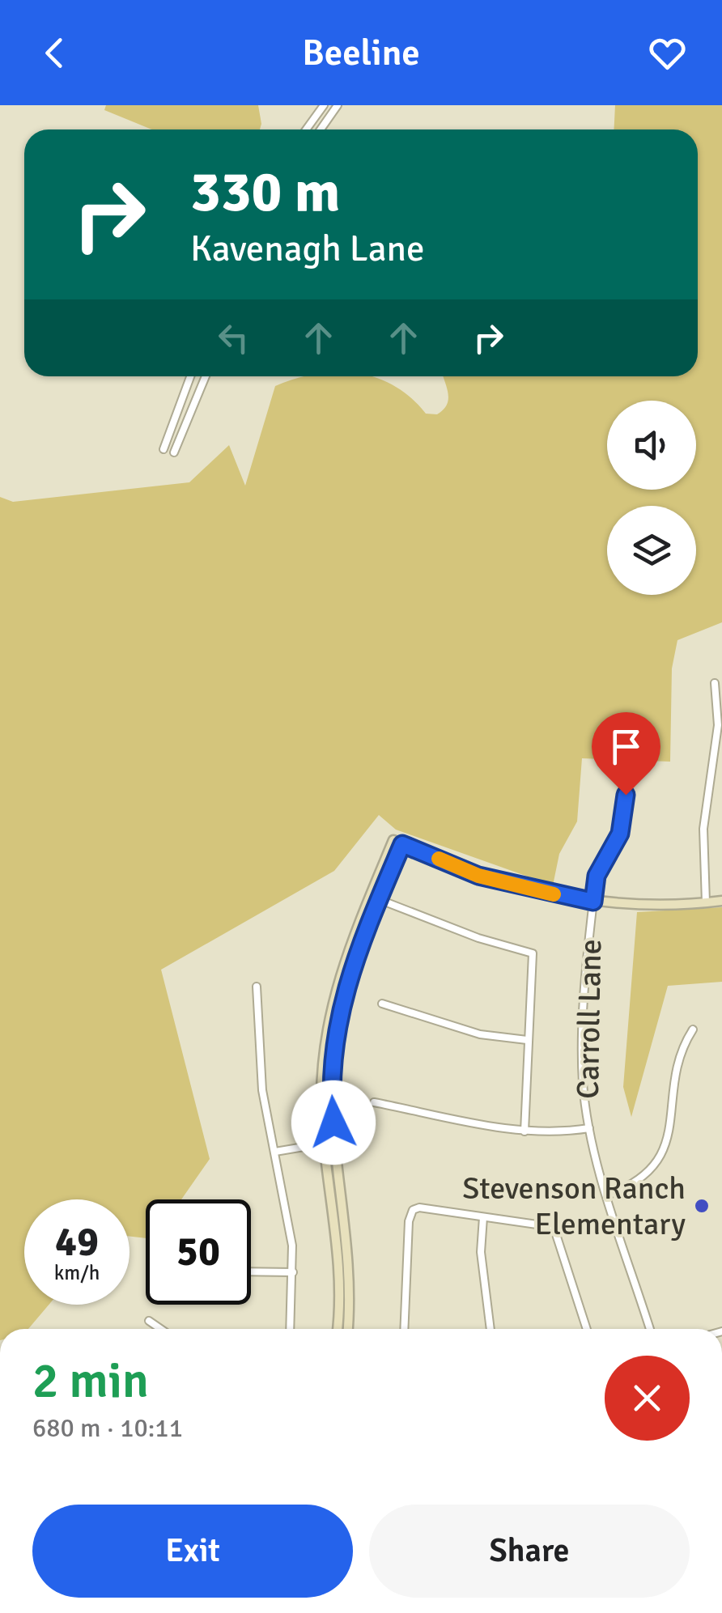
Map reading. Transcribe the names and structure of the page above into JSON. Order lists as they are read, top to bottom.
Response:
{
  "streets": {
    "street": ["Carroll Lane"]
  },
  "places": ["Stevenson Ranch Elementary"],
  "page": {
    "header": "Beeline",
    "turn": ["330 m", "Kavenagh Lane"],
    "speed": "49 km/h",
    "limit": "50",
    "heading": ["2 min", "680 m · 10:11"],
    "buttons": ["Exit", "Share"]
  }
}
